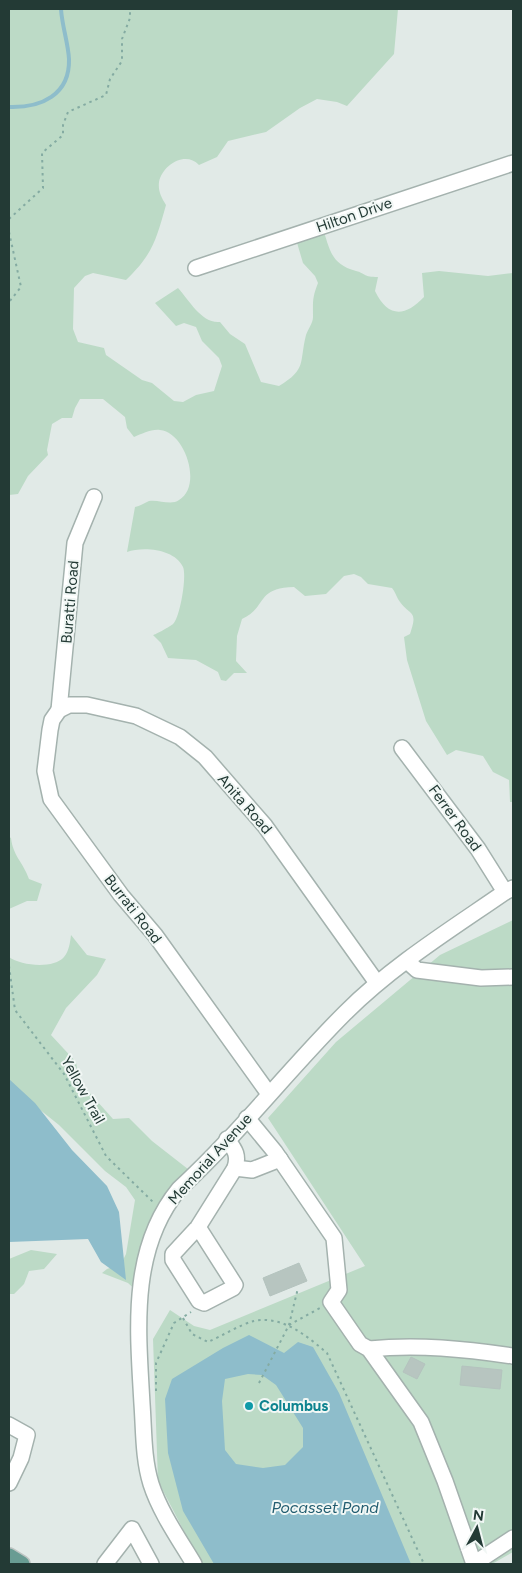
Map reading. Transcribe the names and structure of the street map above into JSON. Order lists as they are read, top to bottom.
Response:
{
  "streets": {
    "street": [
      "Hilton Drive",
      "Buratti Road",
      "Anita Road",
      "Ferrer Road",
      "Burrati Road",
      "Memorial Avenue"
    ],
    "path": ["Yellow Trail"]
  },
  "crossings": [
    ["Buratti Road", "Anita Road"],
    ["Buratti Road", "Burrati Road"],
    ["Anita Road", "Burrati Road"],
    ["Anita Road", "Memorial Avenue"],
    ["Ferrer Road", "Memorial Avenue"],
    ["Burrati Road", "Memorial Avenue"],
    ["Yellow Trail", "Memorial Avenue"]
  ],
  "water": ["Pocasset Pond"],
  "places": ["Columbus"],
  "north": "top"
}
